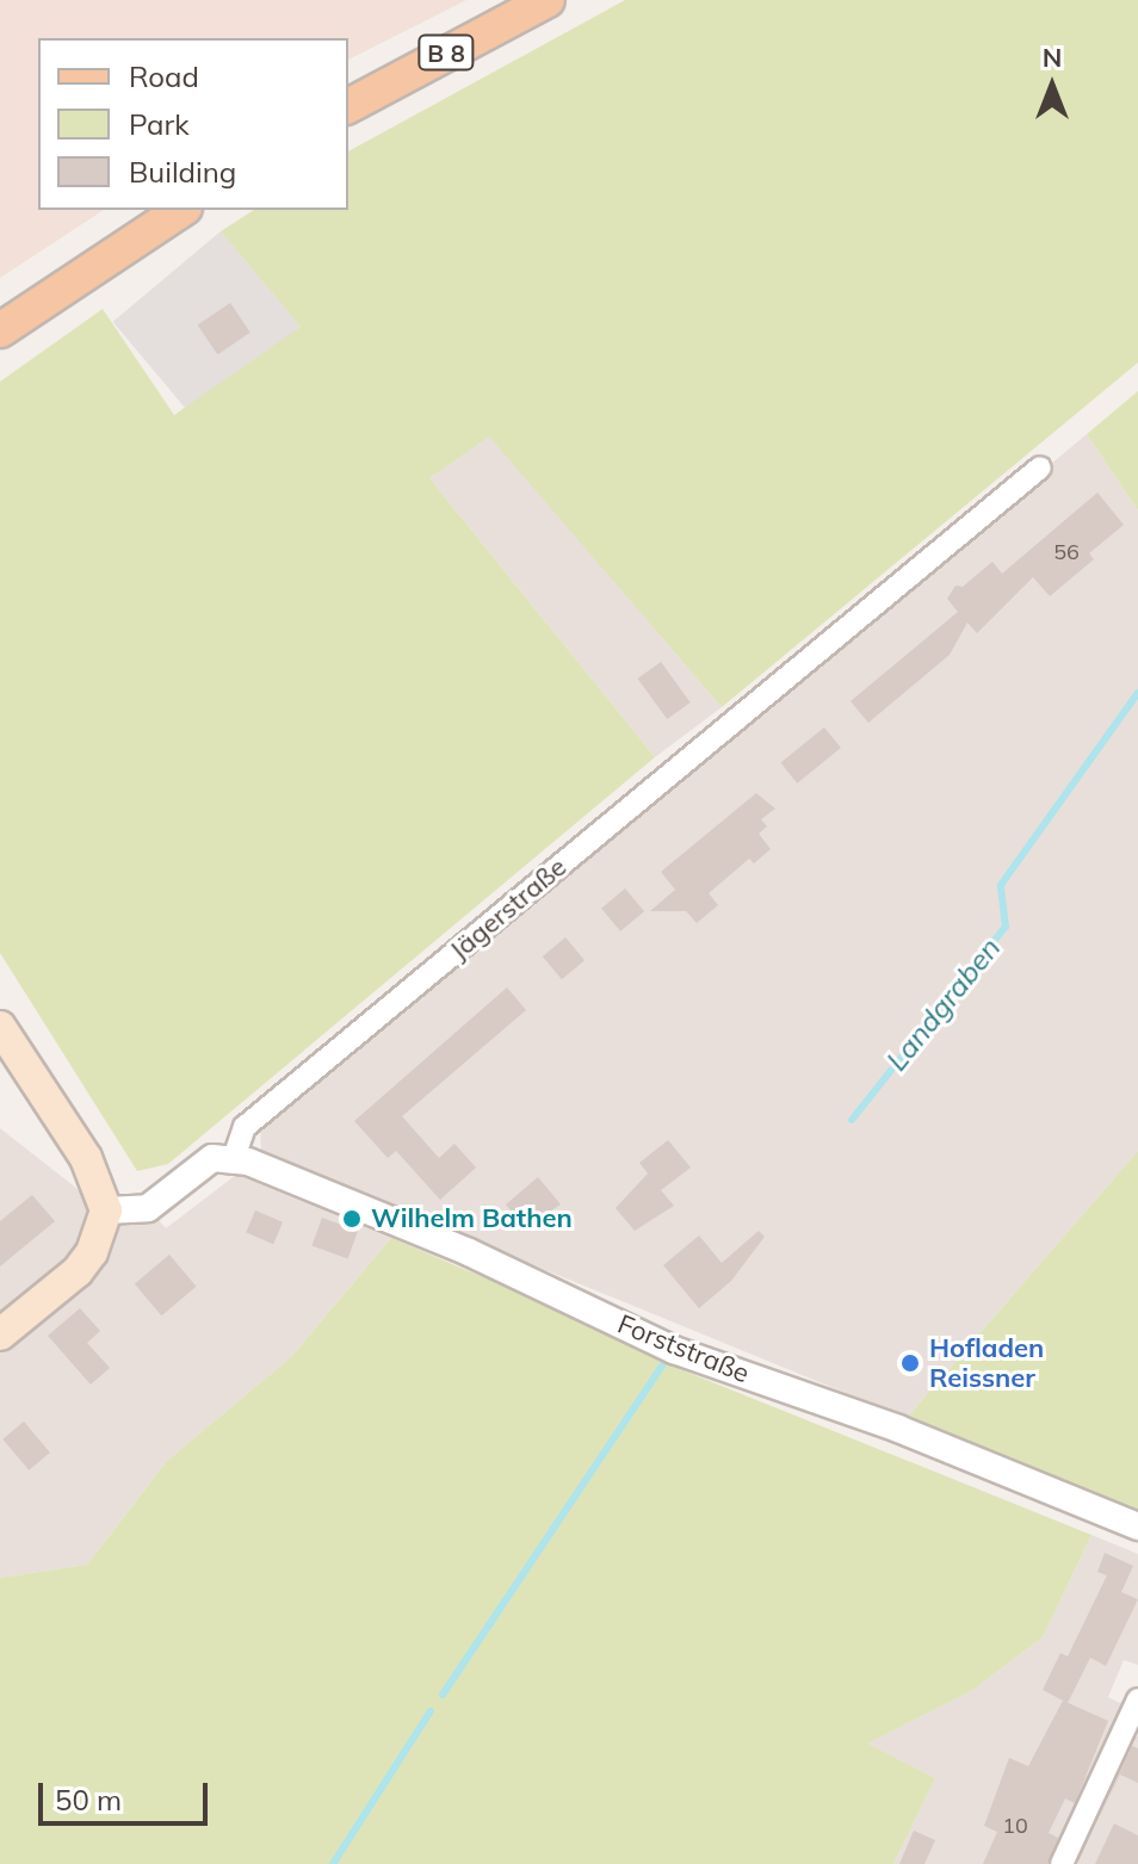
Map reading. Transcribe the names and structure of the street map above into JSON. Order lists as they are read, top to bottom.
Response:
{
  "streets": {
    "main road": ["B 8"],
    "street": ["Jägerstraße", "Forststraße"]
  },
  "crossings": [
    ["Jägerstraße", "Forststraße"]
  ],
  "water": ["Landgraben"],
  "places": ["Wilhelm Bathen", "Hofladen Reissner"],
  "house_numbers": ["56", "10"],
  "legend": ["Road", "Park", "Building"],
  "scale_bar": "50 m",
  "north": "top"
}
